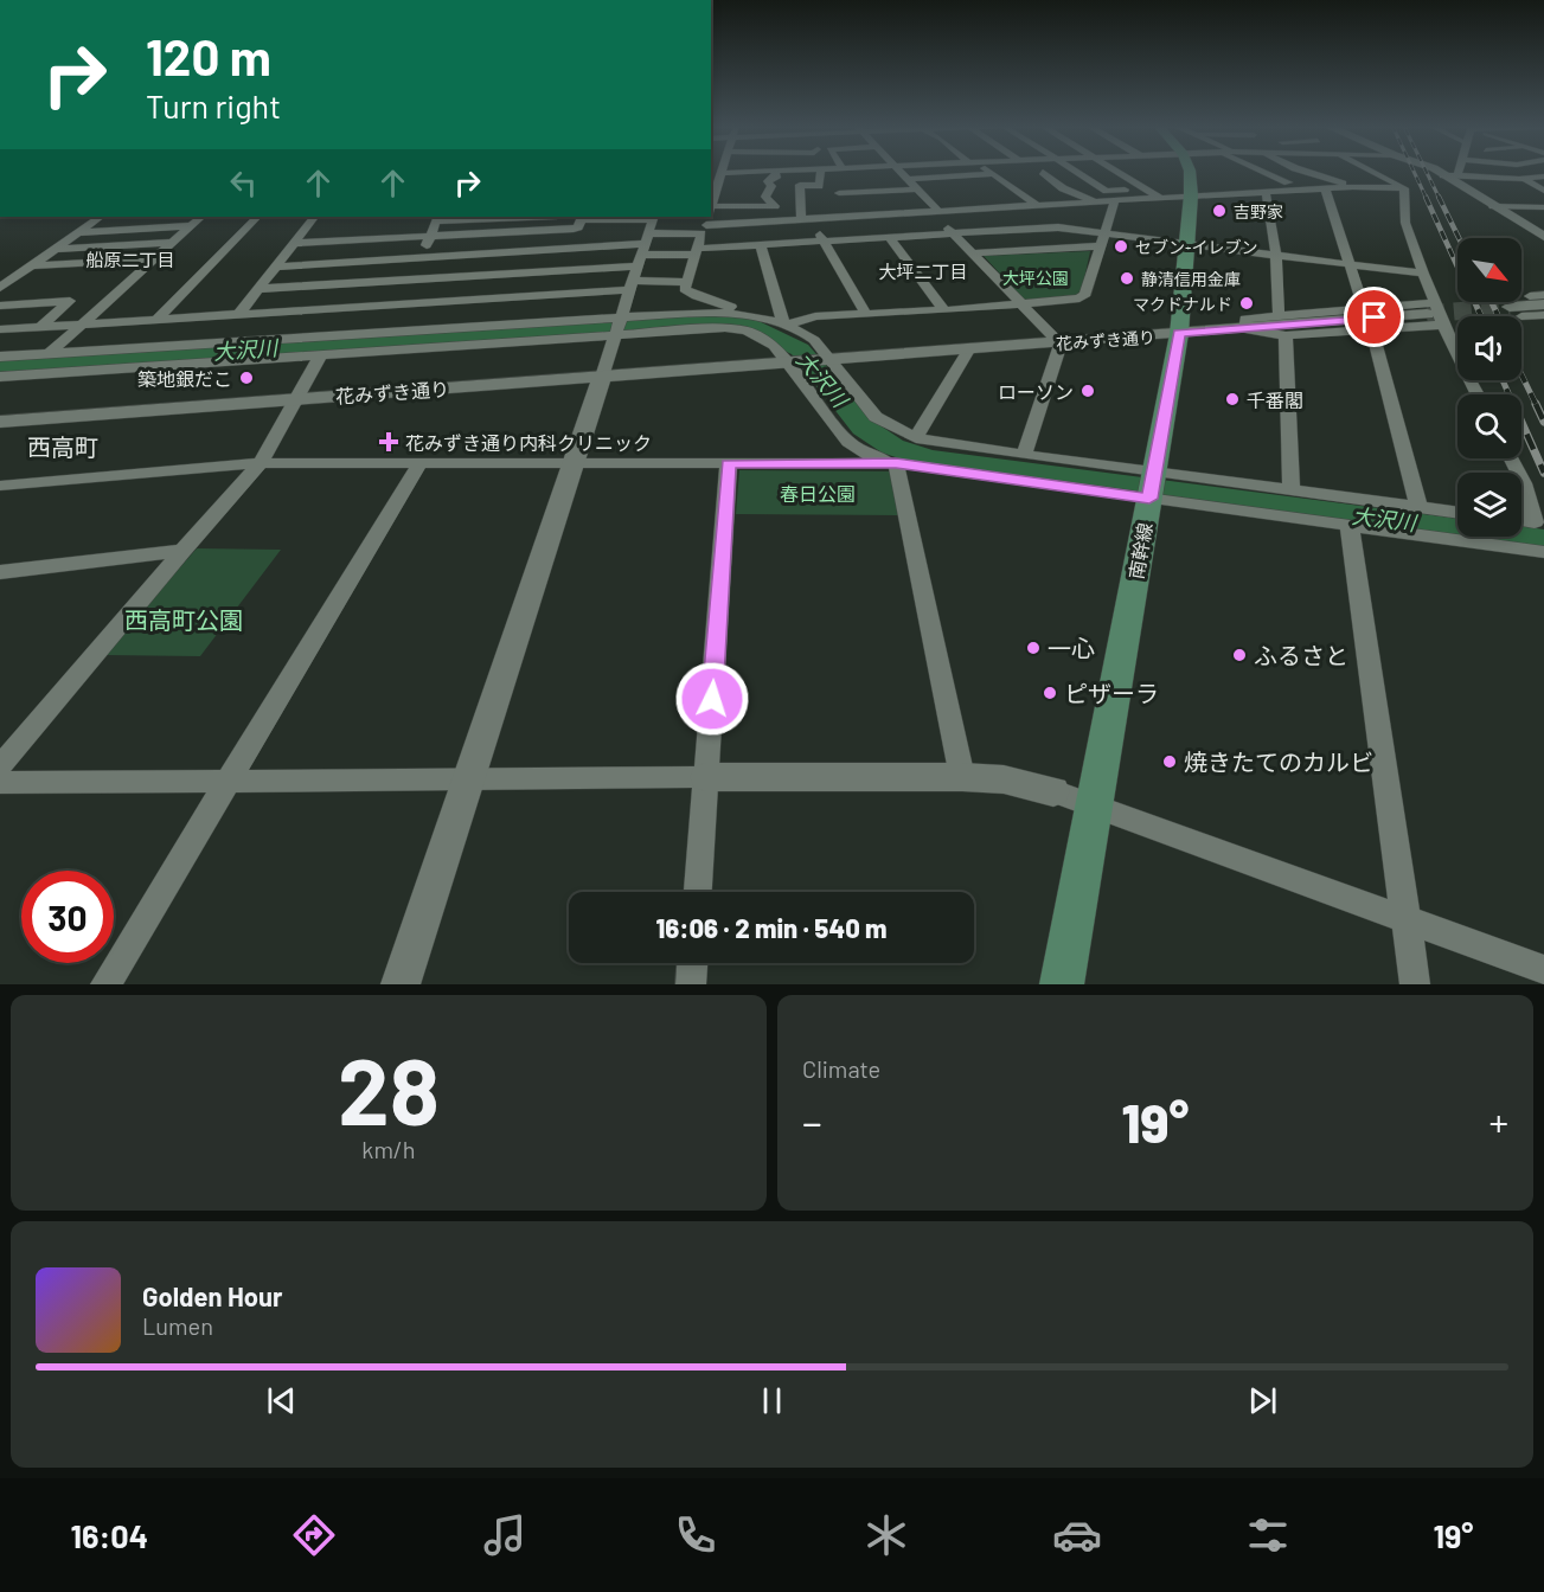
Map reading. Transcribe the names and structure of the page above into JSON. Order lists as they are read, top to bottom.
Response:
{
  "streets": {
    "main road": ["南幹線"],
    "street": ["花みずき通り"]
  },
  "crossings": [
    ["花みずき通り", "南幹線"]
  ],
  "districts": ["船原二丁目", "大坪二丁目", "西高町"],
  "water": ["大沢川"],
  "parks": ["大坪公園", "春日公園", "西高町公園"],
  "places": {
    "other": [
      "吉野家",
      "セブン-イレブン",
      "静清信用金庫",
      "マクドナルド",
      "築地銀だこ",
      "ローソン",
      "千番閣",
      "一心",
      "ふるさと",
      "ピザーラ",
      "焼きたてのカルビ"
    ],
    "health": ["花みずき通り内科クリニック"]
  },
  "north": "bottom right",
  "page": {
    "turn": ["120 m", "Turn right"],
    "limit": "30",
    "trip": "16:06 · 2 min · 540 m",
    "tile": [
      ["28", "km/h"],
      "Climate"
    ],
    "heat": ["−", "19°", "+"],
    "song": ["Golden Hour", "Lumen"],
    "tabs": ["16:04", "19°"]
  }
}
